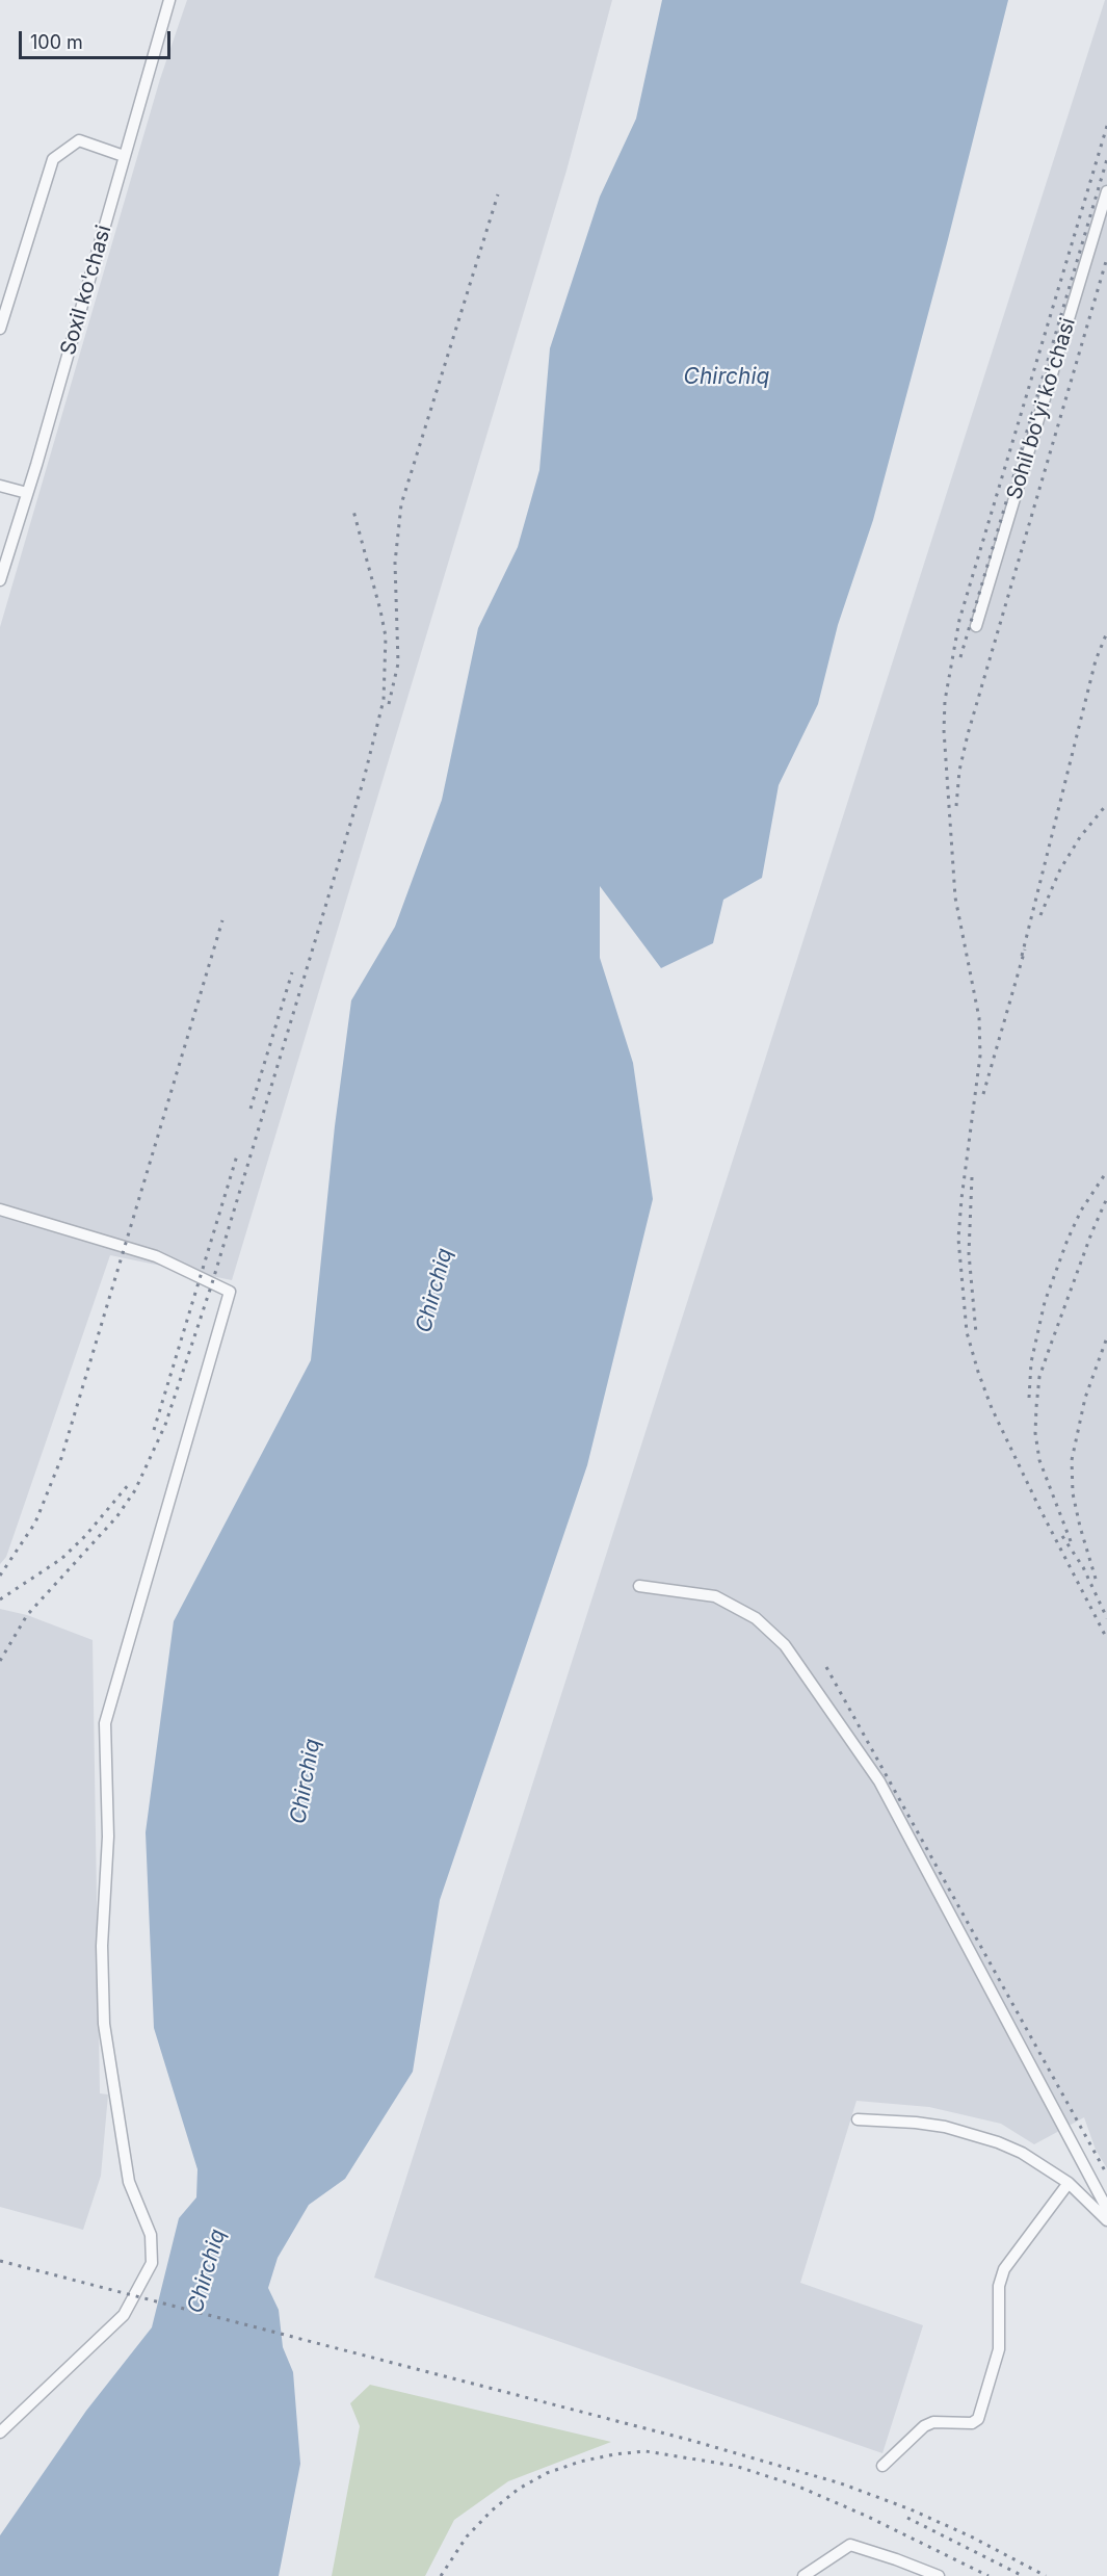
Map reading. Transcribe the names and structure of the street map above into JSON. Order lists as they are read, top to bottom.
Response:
{
  "streets": {
    "street": ["Soxil ko'chasi", "Sohil bo'yi ko'chasi"]
  },
  "water": ["Chirchiq"],
  "scale_bar": "100 m"
}
